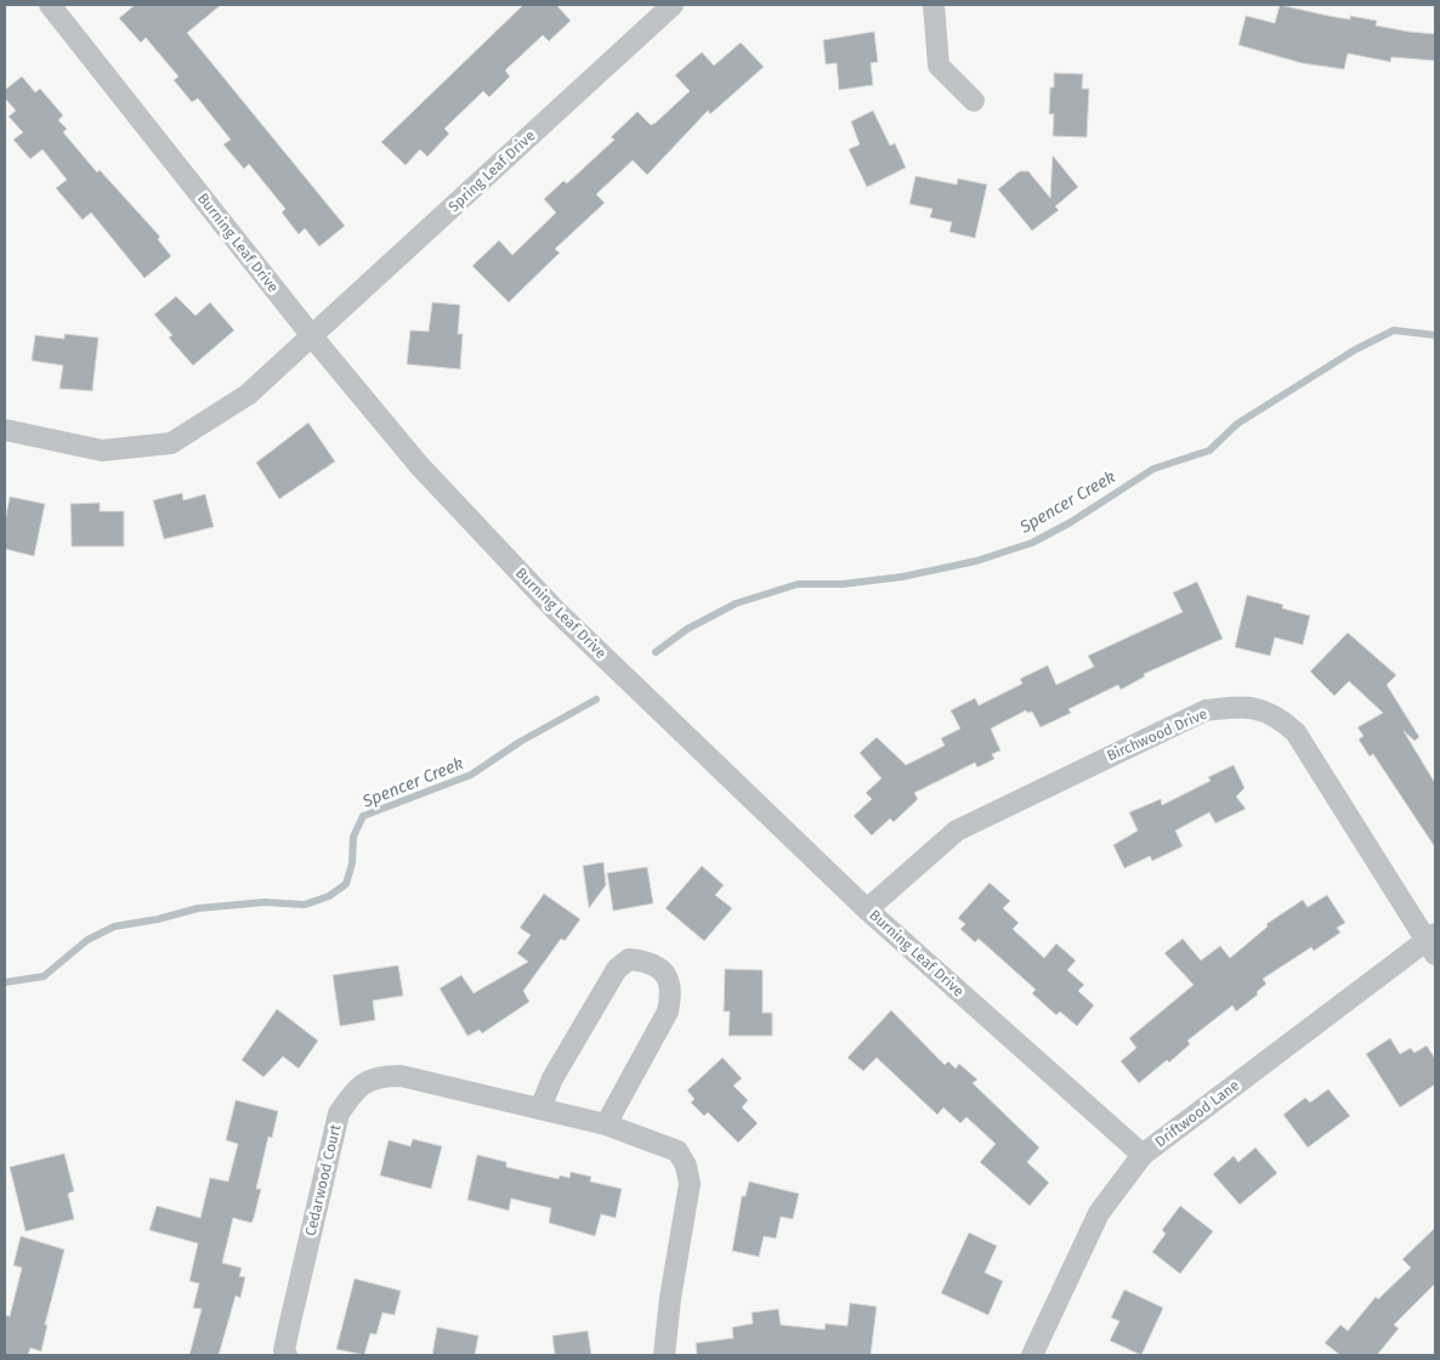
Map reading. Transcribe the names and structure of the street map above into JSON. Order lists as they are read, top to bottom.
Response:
{
  "streets": {
    "street": [
      "Spring Leaf Drive",
      "Burning Leaf Drive",
      "Birchwood Drive",
      "Driftwood Lane",
      "Cedarwood Court"
    ]
  },
  "crossings": [
    ["Spring Leaf Drive", "Burning Leaf Drive"],
    ["Burning Leaf Drive", "Birchwood Drive"],
    ["Burning Leaf Drive", "Driftwood Lane"],
    ["Birchwood Drive", "Driftwood Lane"]
  ],
  "water": ["Spencer Creek"]
}
